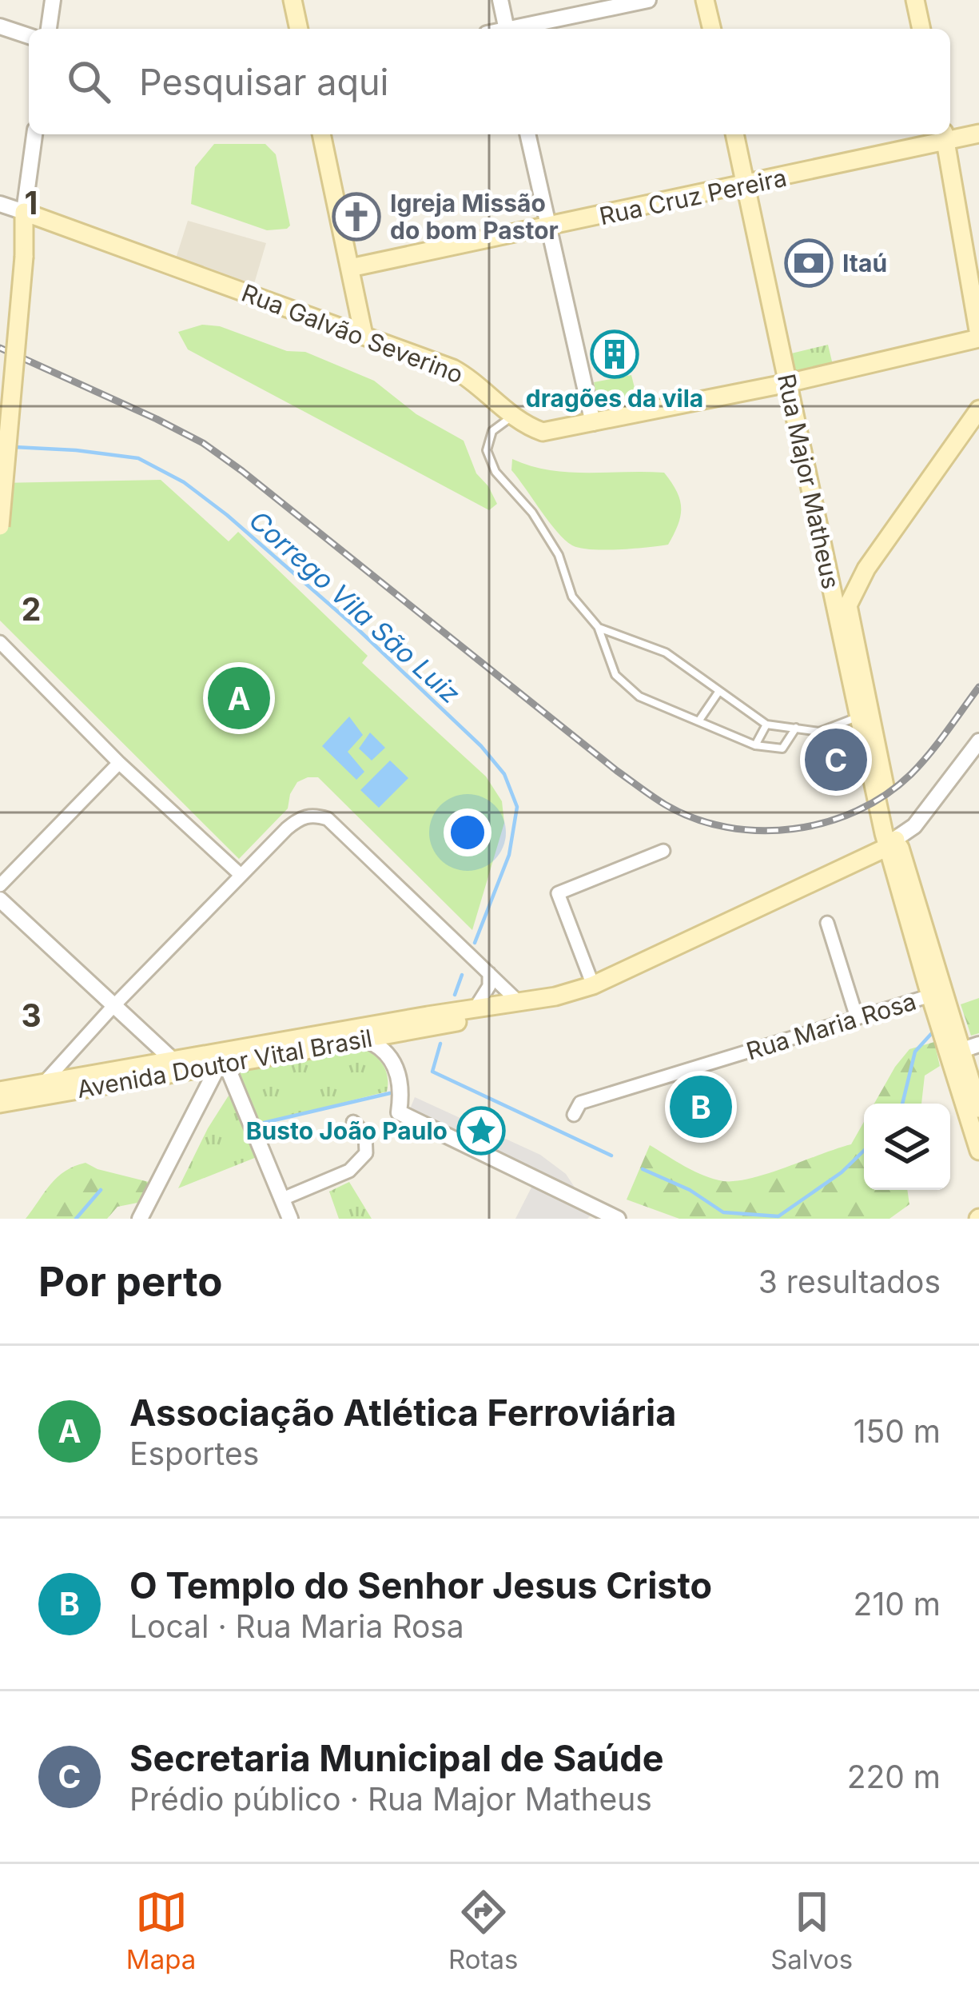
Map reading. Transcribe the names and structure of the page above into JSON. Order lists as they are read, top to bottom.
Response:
{
  "streets": {
    "main road": [
      "Rua Cruz Pereira",
      "Rua Galvão Severino",
      "Rua Major Matheus",
      "Avenida Doutor Vital Brasil"
    ],
    "street": ["Rua Maria Rosa"]
  },
  "crossings": [
    ["Rua Cruz Pereira", "Rua Major Matheus"],
    ["Rua Galvão Severino", "Rua Major Matheus"]
  ],
  "water": ["Corrego Vila São Luiz"],
  "places": {
    "church": ["Igreja Missão do bom Pastor"],
    "bank": ["Itaú"],
    "building": ["dragões da vila"],
    "place": ["Busto João Paulo"]
  },
  "page": {
    "search": "Pesquisar aqui",
    "pins": ["A", "C", "B"],
    "heading": ["Por perto", "3 resultados"],
    "list": [
      {
        "mark": "A",
        "name": "Associação Atlética Ferroviária",
        "note": "Esportes",
        "value": "150 m"
      },
      {
        "mark": "B",
        "name": "O Templo do Senhor Jesus Cristo",
        "note": "Local · Rua Maria Rosa",
        "value": "210 m"
      },
      {
        "mark": "C",
        "name": "Secretaria Municipal de Saúde",
        "note": "Prédio público · Rua Major Matheus",
        "value": "220 m"
      }
    ],
    "nav": ["Mapa", "Rotas", "Salvos"]
  },
  "grid": {
    "rows": ["1", "2", "3"]
  }
}
